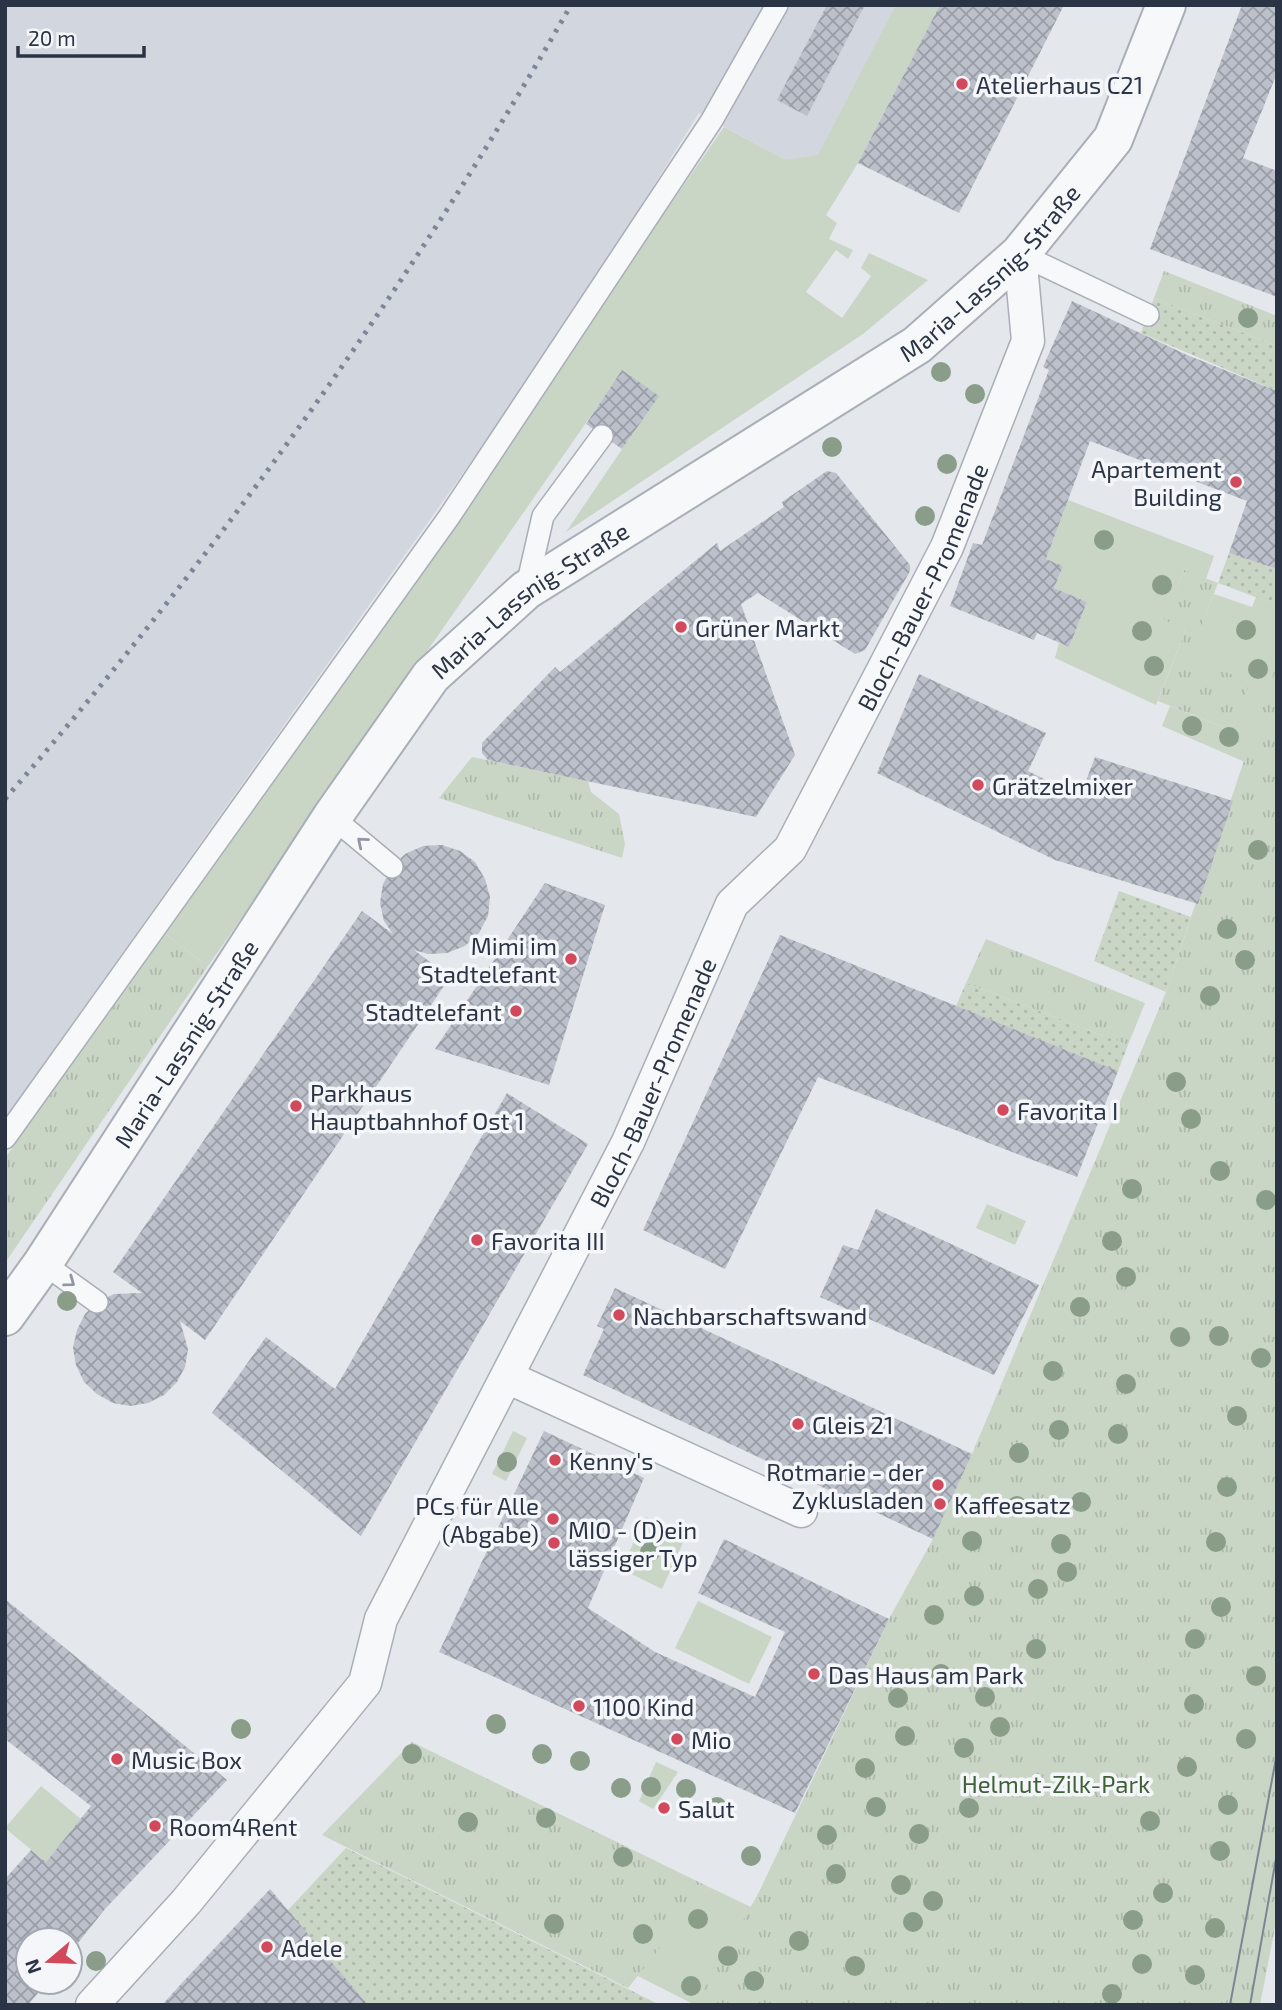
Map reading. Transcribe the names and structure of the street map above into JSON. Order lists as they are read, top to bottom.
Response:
{
  "streets": {
    "street": ["Maria-Lassnig-Straße", "Bloch-Bauer-Promenade"]
  },
  "crossings": [
    ["Maria-Lassnig-Straße", "Bloch-Bauer-Promenade"]
  ],
  "parks": ["Helmut-Zilk-Park"],
  "places": [
    "Atelierhaus C21",
    "Apartement Building",
    "Grüner Markt",
    "Grätzelmixer",
    "Mimi im Stadtelefant",
    "Stadtelefant",
    "Parkhaus Hauptbahnhof Ost 1",
    "Favorita I",
    "Favorita III",
    "Nachbarschaftswand",
    "Gleis 21",
    "Kenny's",
    "Rotmarie - der Zyklusladen",
    "Kaffeesatz",
    "PCs für Alle (Abgabe)",
    "MIO - (D)ein lässiger Typ",
    "Das Haus am Park",
    "1100 Kind",
    "Mio",
    "Music Box",
    "Salut",
    "Room4Rent",
    "Adele"
  ],
  "scale_bar": "20 m",
  "north": "left"
}
